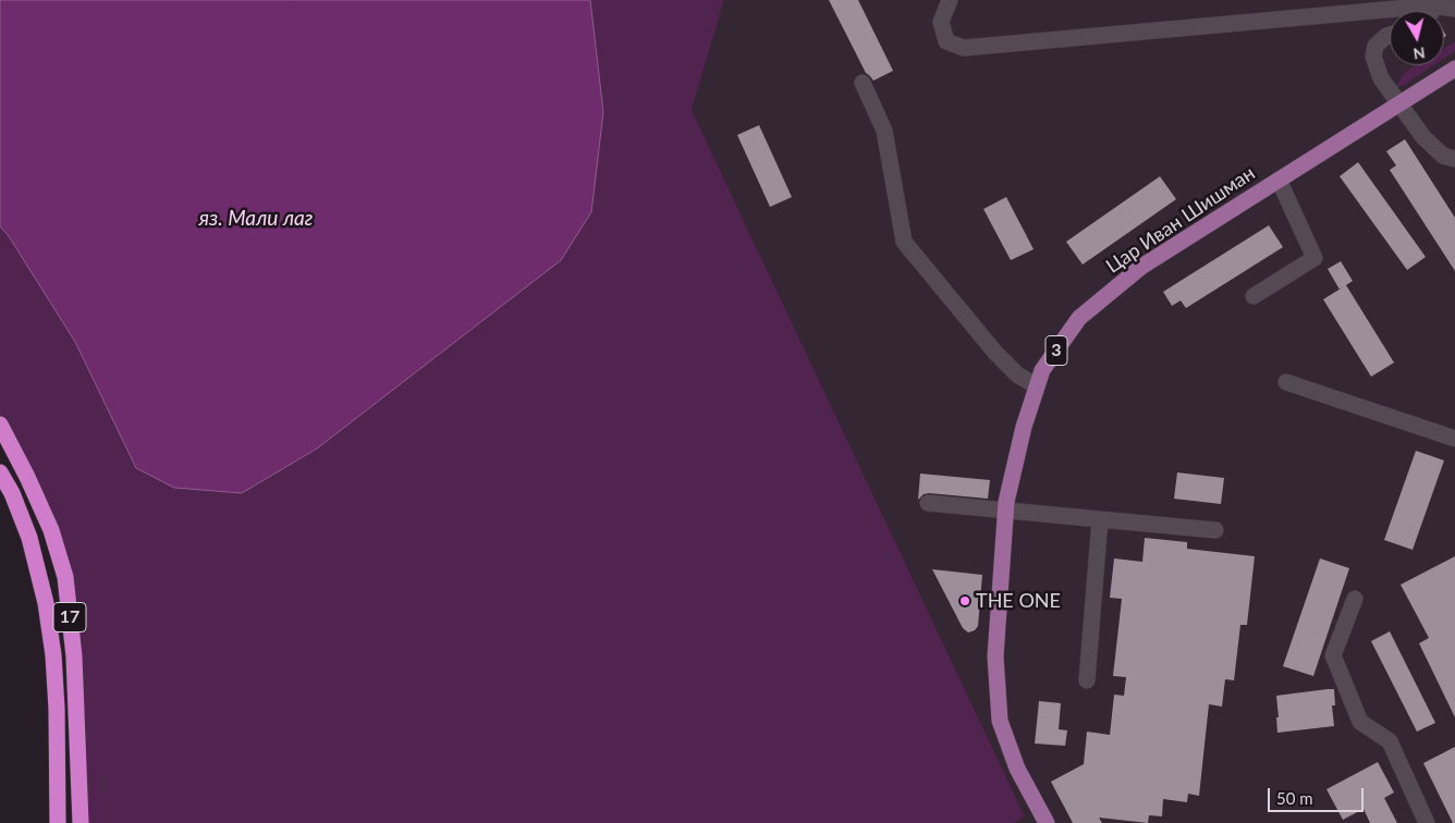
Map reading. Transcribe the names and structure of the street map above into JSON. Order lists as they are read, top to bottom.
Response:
{
  "streets": {
    "highway": ["17"],
    "main road": ["Цар Иван Шишман", "3"]
  },
  "water": ["яз. Мали лаг"],
  "places": ["THE ONE"],
  "scale_bar": "50 m",
  "north": "bottom"
}
